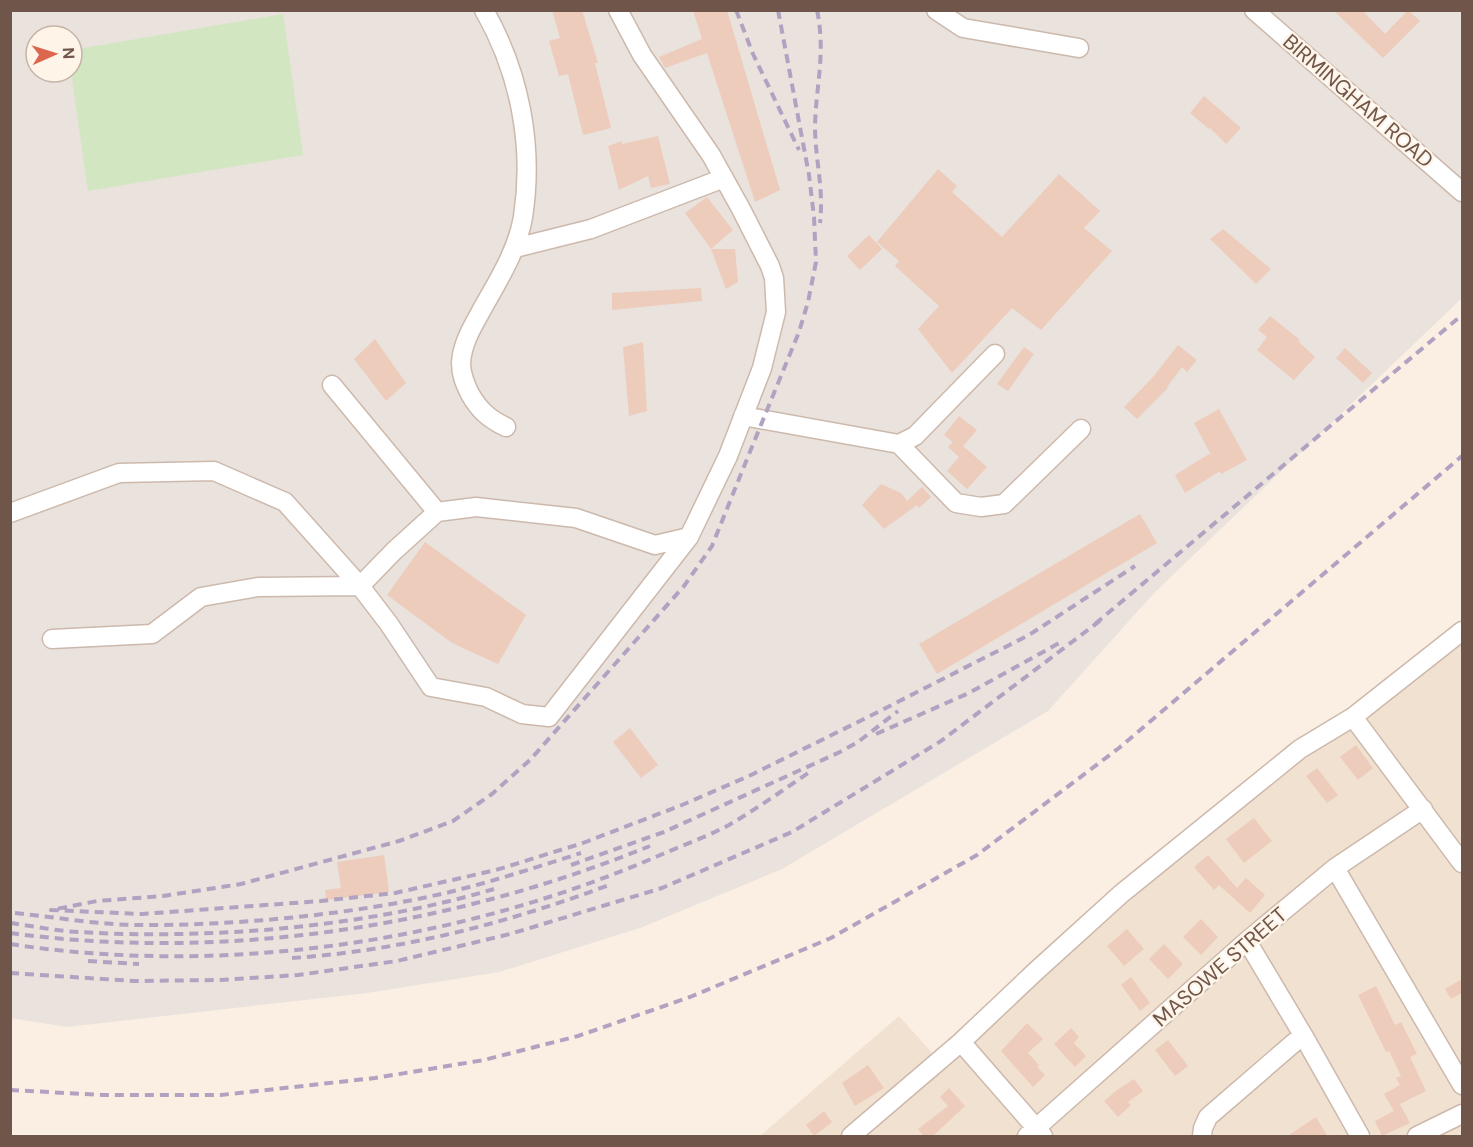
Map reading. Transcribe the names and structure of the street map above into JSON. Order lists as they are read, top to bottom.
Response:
{
  "streets": {
    "street": ["BIRMINGHAM ROAD", "MASOWE STREET"]
  },
  "north": "right"
}
